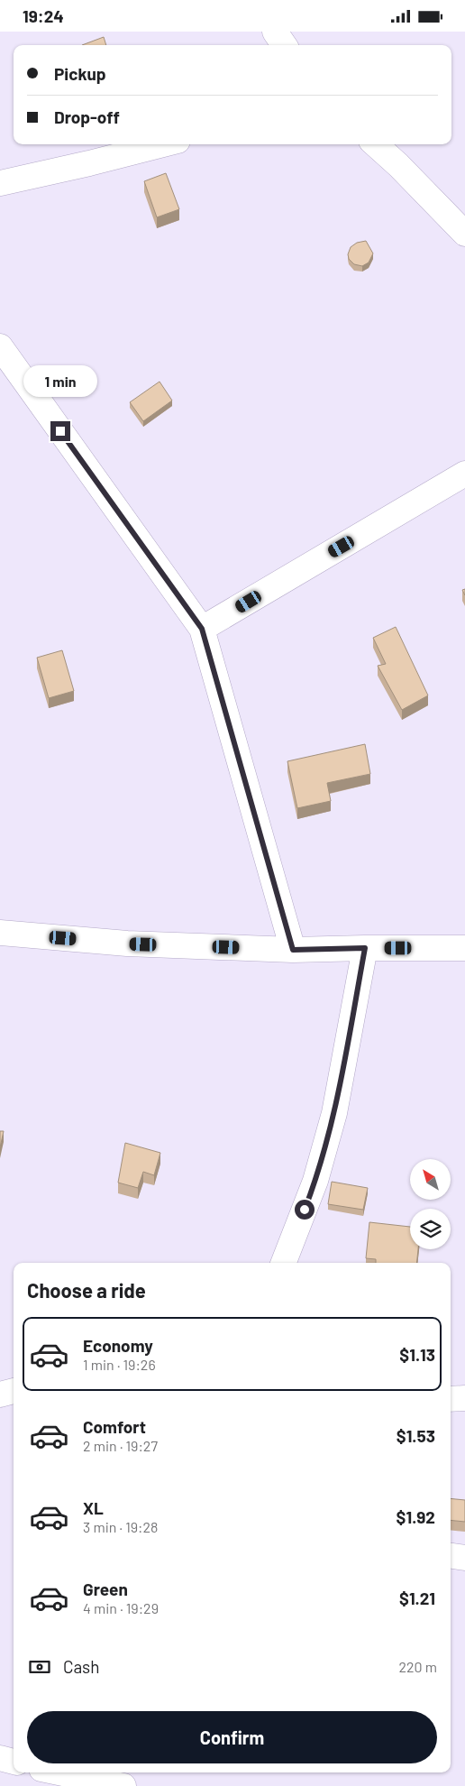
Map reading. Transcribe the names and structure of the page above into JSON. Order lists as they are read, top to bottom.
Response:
{
  "north": "top left",
  "page": {
    "status": "19:24",
    "banner": ["Pickup", "Drop-off"],
    "bubble": "1 min",
    "heading": "Choose a ride",
    "list": [
      {
        "name": "Economy",
        "note": "1 min · 19:26",
        "value": "$1.13"
      },
      {
        "name": "Comfort",
        "note": "2 min · 19:27",
        "value": "$1.53"
      },
      {
        "name": "XL",
        "note": "3 min · 19:28",
        "value": "$1.92"
      },
      {
        "name": "Green",
        "note": "4 min · 19:29",
        "value": "$1.21"
      }
    ],
    "pay": ["Cash", "220 m"],
    "buttons": "Confirm"
  }
}
